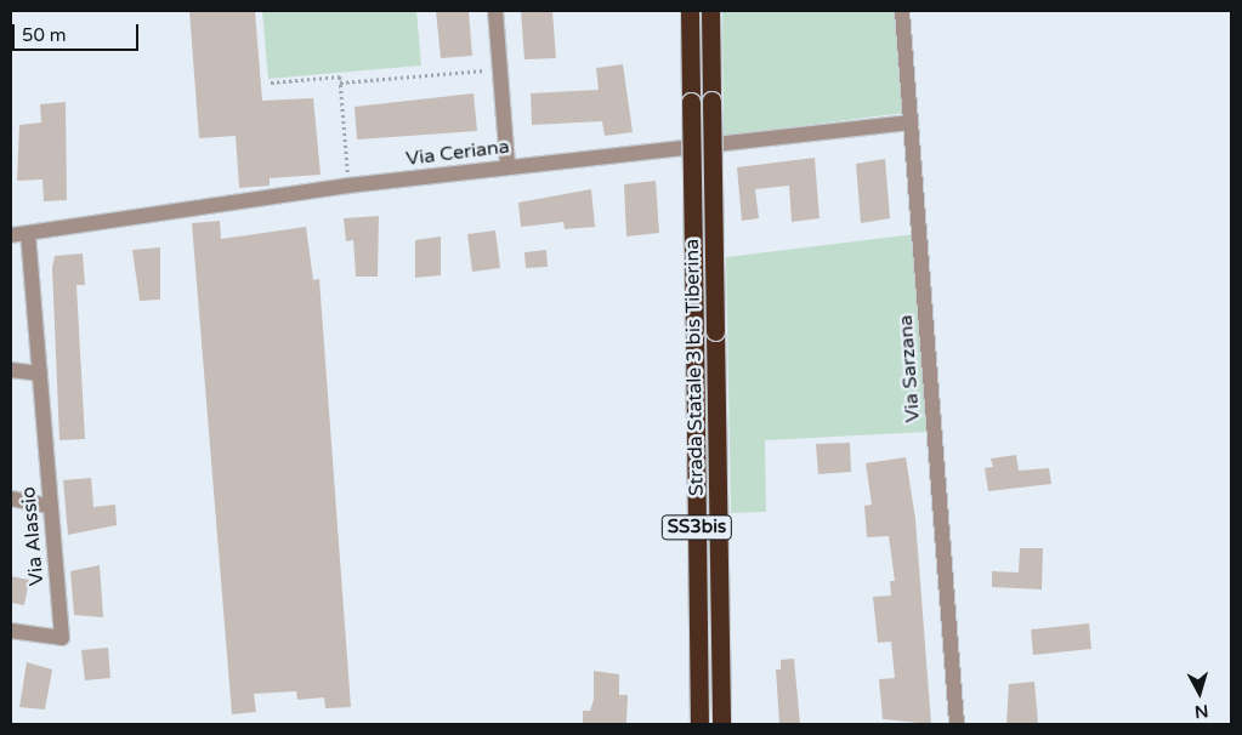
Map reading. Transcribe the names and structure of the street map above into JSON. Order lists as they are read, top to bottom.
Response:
{
  "streets": {
    "highway": ["Strada Statale 3 bis Tiberina", "SS3bis"],
    "street": ["Via Ceriana", "Via Sarzana", "Via Alassio"]
  },
  "crossings": [
    ["Via Ceriana", "Via Sarzana"],
    ["Via Ceriana", "Via Alassio"]
  ],
  "scale_bar": "50 m",
  "north": "bottom"
}
